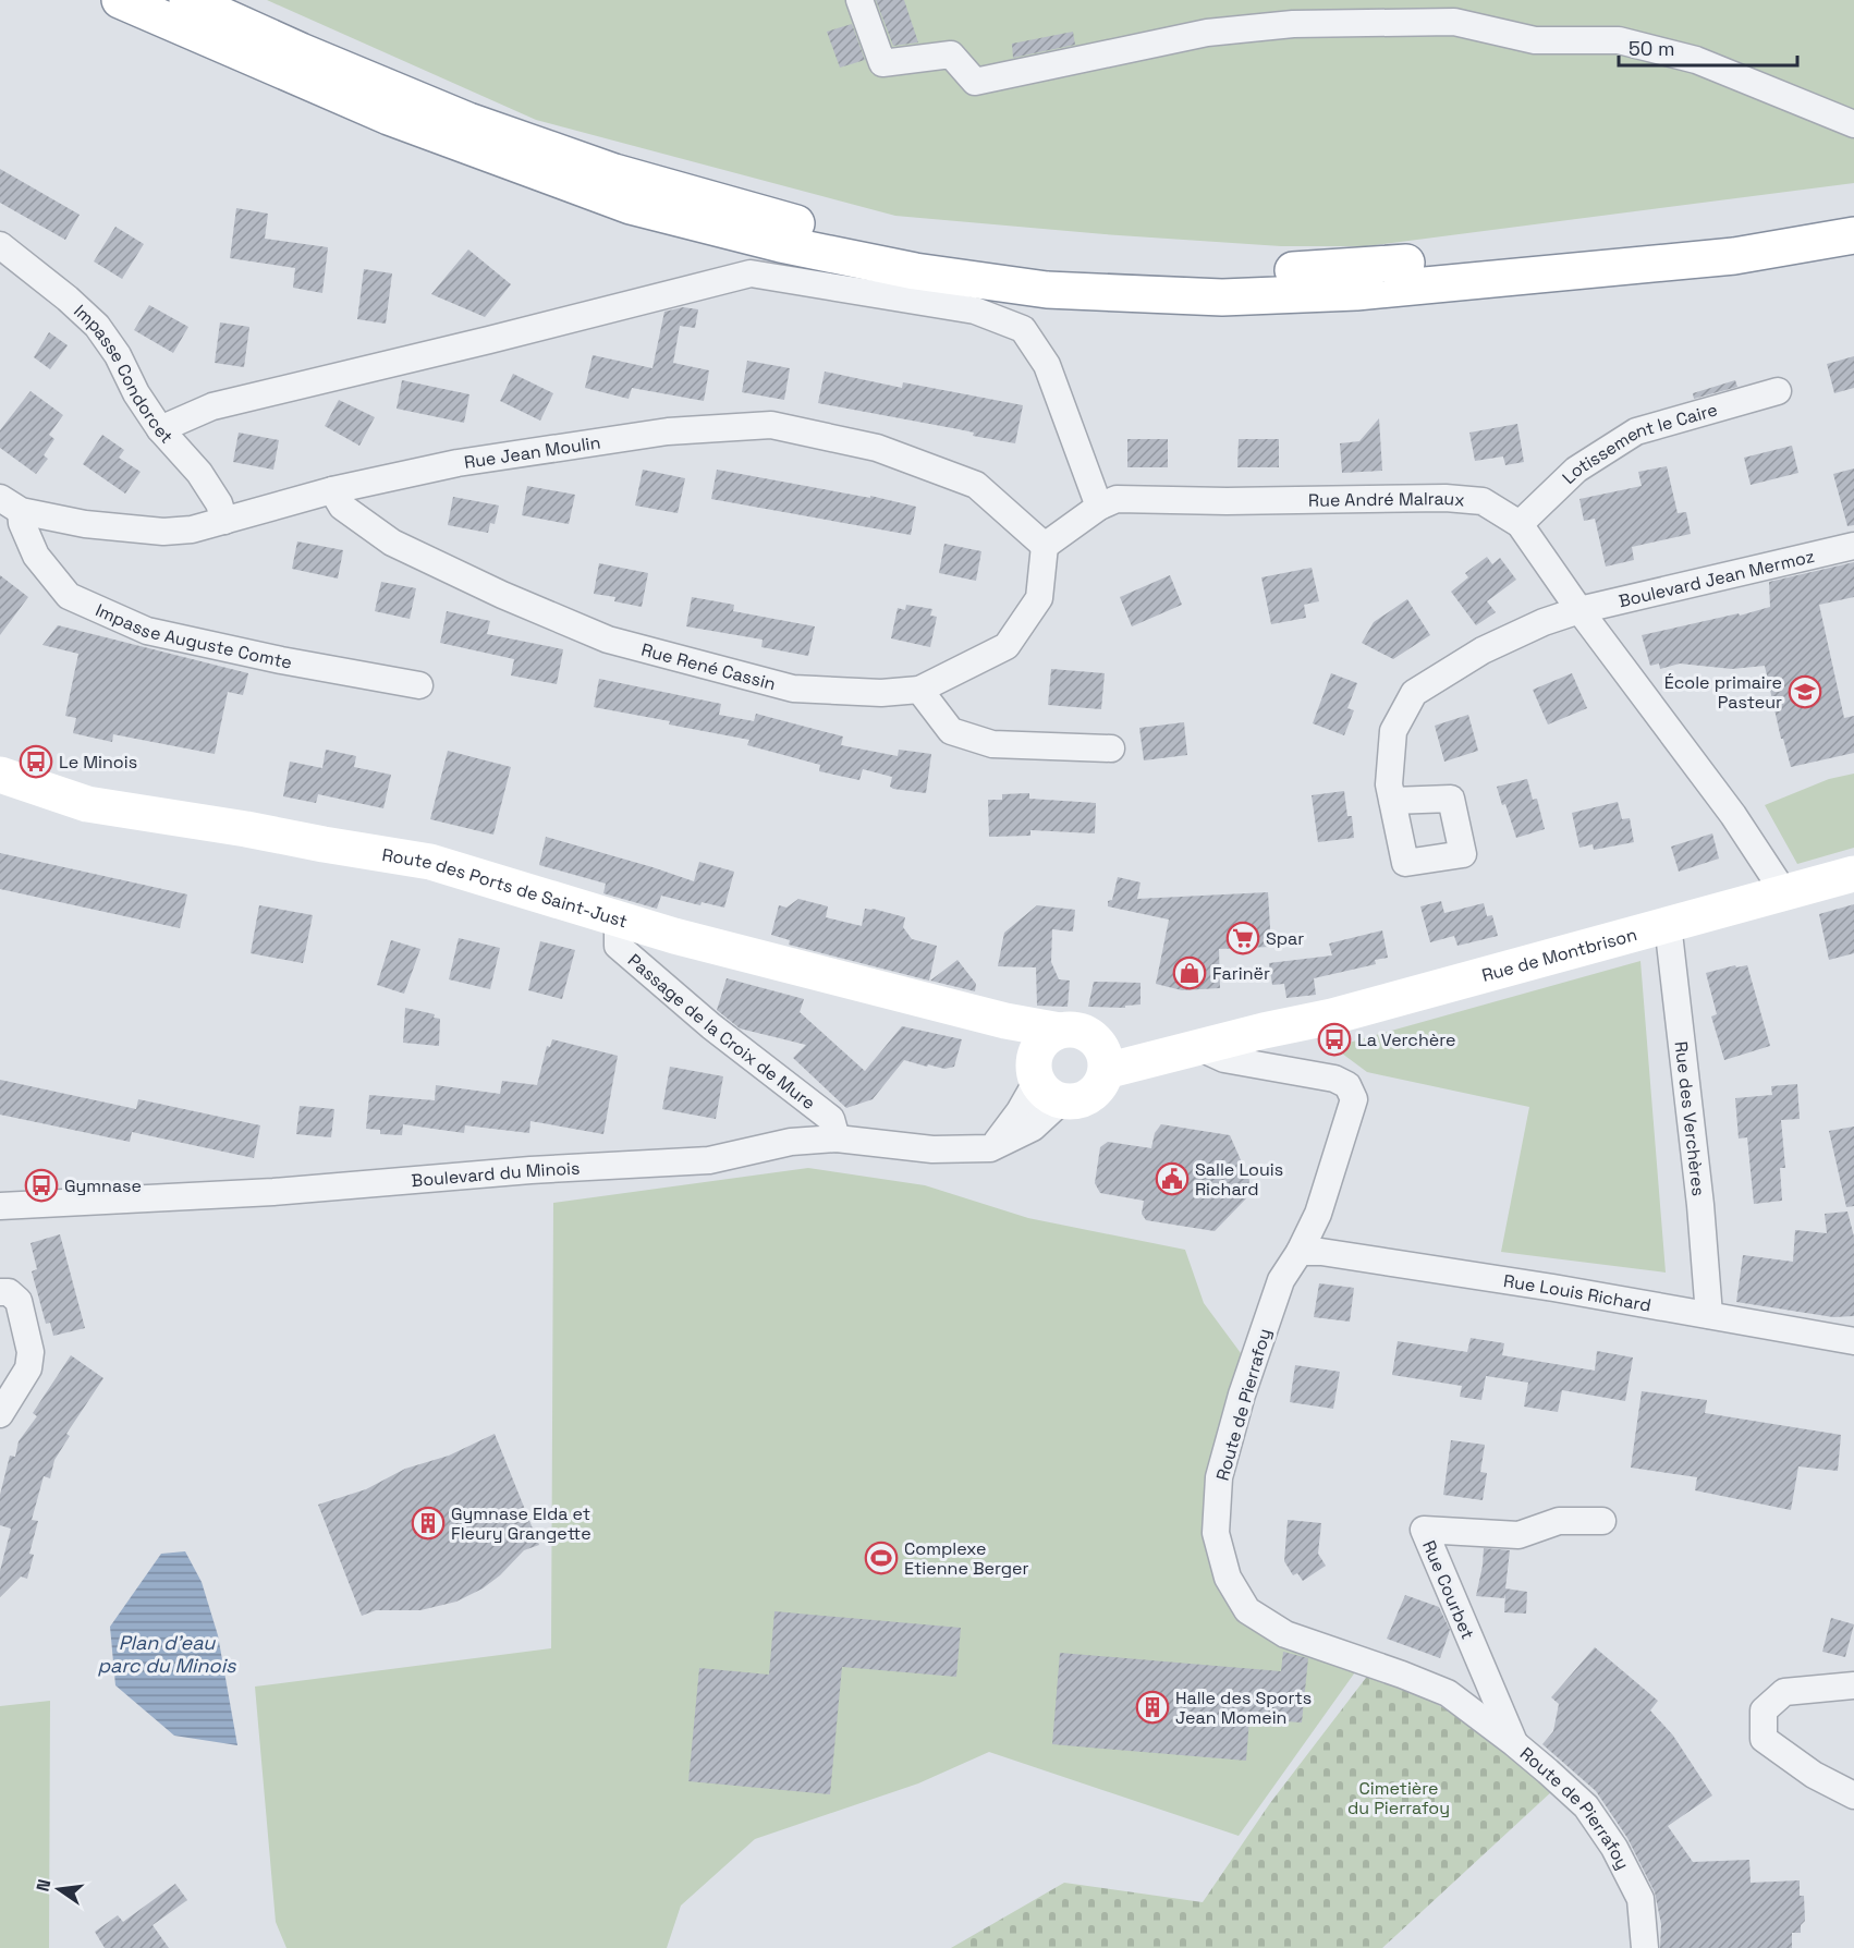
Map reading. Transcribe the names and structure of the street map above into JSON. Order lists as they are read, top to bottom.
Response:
{
  "streets": {
    "main road": ["Route des Ports de Saint-Just", "Rue de Montbrison"],
    "street": [
      "Impasse Condorcet",
      "Lotissement le Caire",
      "Rue Jean Moulin",
      "Rue André Malraux",
      "Boulevard Jean Mermoz",
      "Impasse Auguste Comte",
      "Rue René Cassin",
      "Passage de la Croix de Mure",
      "Rue des Verchères",
      "Boulevard du Minois",
      "Rue Louis Richard",
      "Route de Pierrafoy",
      "Rue Courbet"
    ]
  },
  "crossings": [
    ["Impasse Condorcet", "Rue Jean Moulin"],
    ["Lotissement le Caire", "Rue André Malraux"],
    ["Rue Jean Moulin", "Rue André Malraux"],
    ["Rue Jean Moulin", "Impasse Auguste Comte"],
    ["Rue Jean Moulin", "Rue René Cassin"],
    ["Rue André Malraux", "Boulevard Jean Mermoz"],
    ["Rue André Malraux", "Rue René Cassin"],
    ["Rue André Malraux", "Rue de Montbrison"],
    ["Route des Ports de Saint-Just", "Rue de Montbrison"],
    ["Route des Ports de Saint-Just", "Passage de la Croix de Mure"],
    ["Route des Ports de Saint-Just", "Boulevard du Minois"],
    ["Rue de Montbrison", "Rue des Verchères"],
    ["Rue de Montbrison", "Boulevard du Minois"],
    ["Rue de Montbrison", "Route de Pierrafoy"],
    ["Passage de la Croix de Mure", "Boulevard du Minois"],
    ["Rue des Verchères", "Rue Louis Richard"],
    ["Rue Louis Richard", "Route de Pierrafoy"],
    ["Route de Pierrafoy", "Rue Courbet"]
  ],
  "water": ["Plan d'eau parc du Minois"],
  "parks": ["Cimetière du Pierrafoy"],
  "places": {
    "school or university": ["École primaire Pasteur"],
    "bus stop": ["Le Minois", "La Verchère", "Gymnase"],
    "supermarket": ["Spar"],
    "shop": ["Farinër"],
    "public building": ["Salle Louis Richard"],
    "building": ["Gymnase Elda et Fleury Grangette", "Halle des Sports Jean Momein"],
    "sports": ["Complexe Etienne Berger"]
  },
  "scale_bar": "50 m",
  "north": "left"
}
